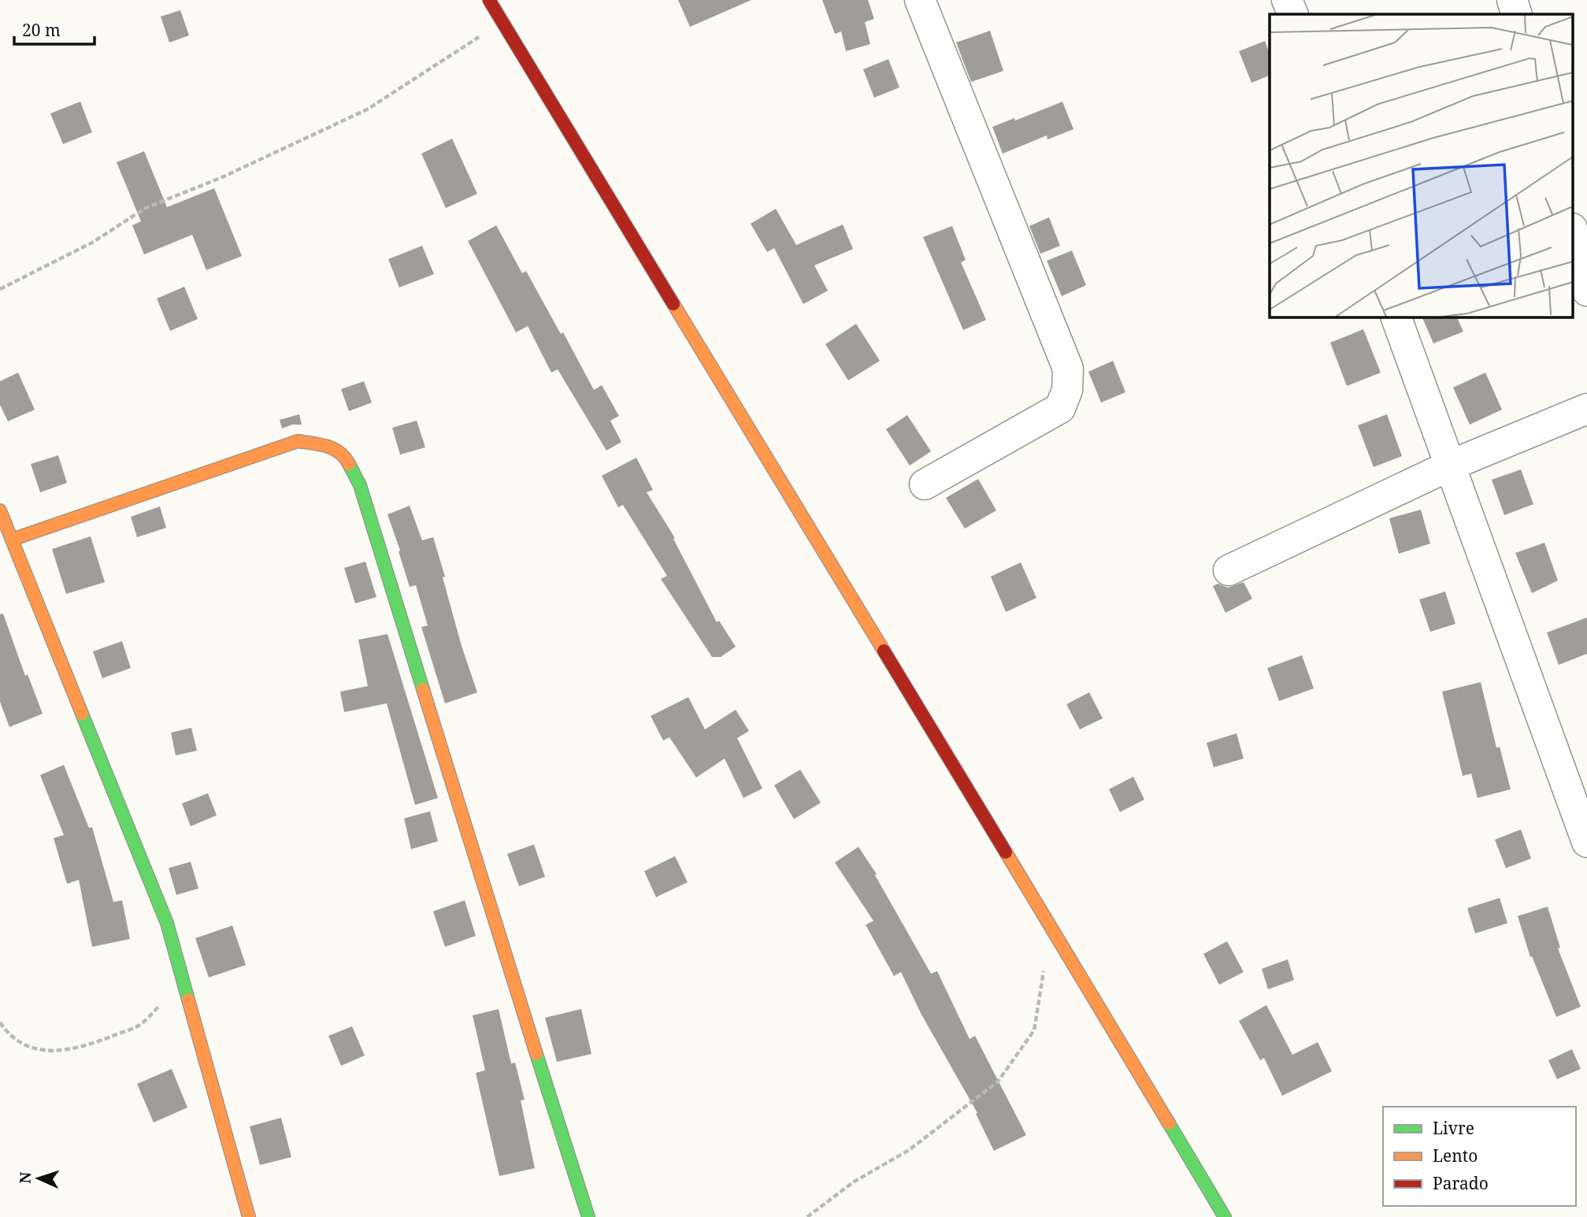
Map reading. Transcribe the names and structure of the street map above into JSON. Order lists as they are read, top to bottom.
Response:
{
  "legend": ["Livre", "Lento", "Parado"],
  "scale_bar": "20 m",
  "north": "left"
}
